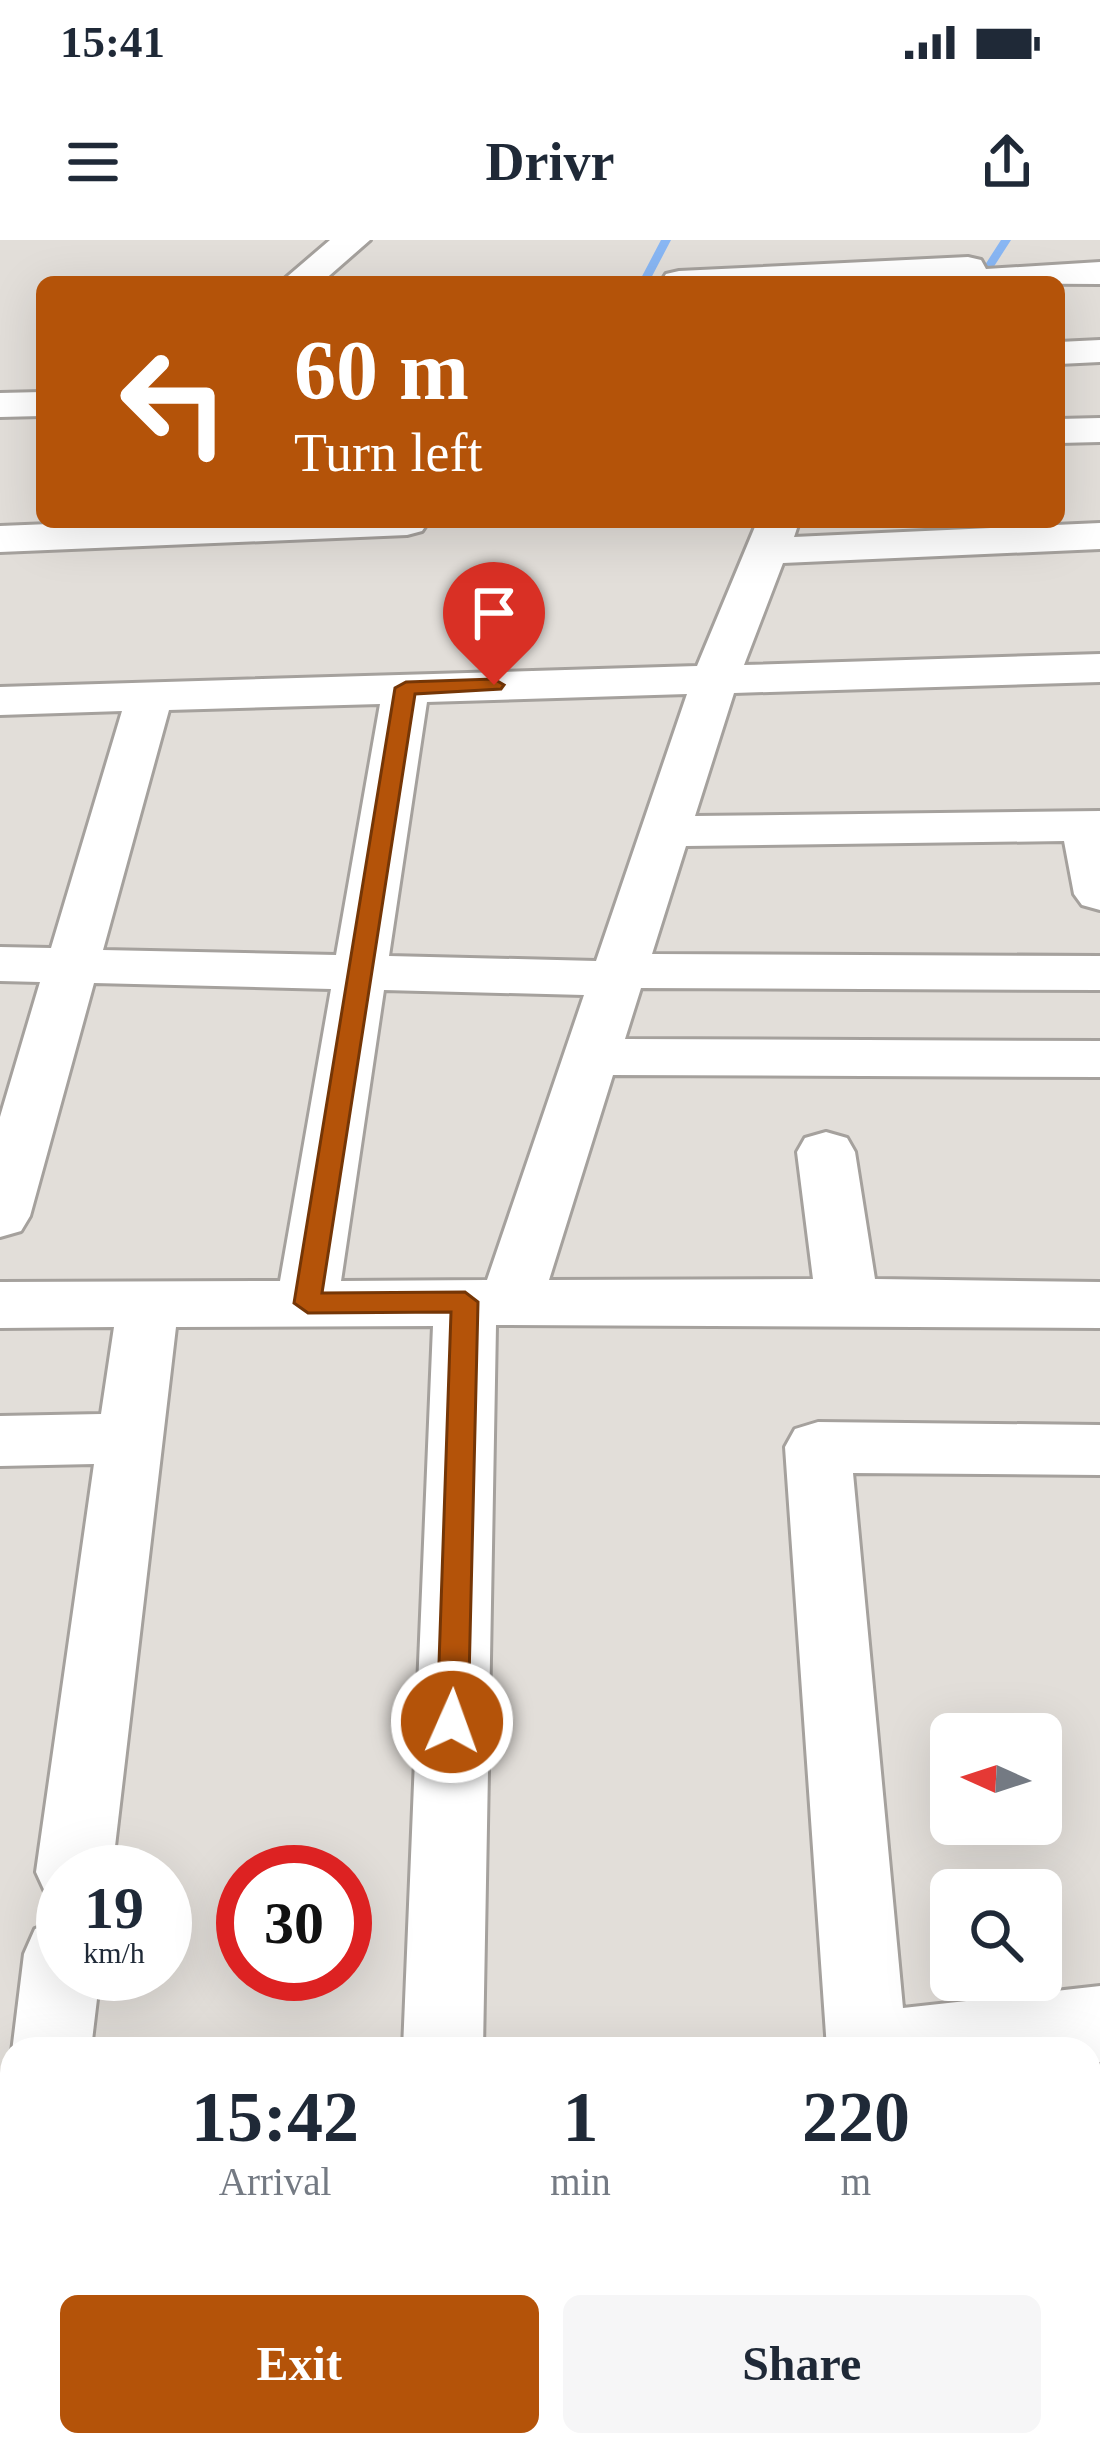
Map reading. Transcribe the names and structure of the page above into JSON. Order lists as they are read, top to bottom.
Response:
{
  "north": "left",
  "page": {
    "status": "15:41",
    "header": "Drivr",
    "turn": ["60 m", "Turn left"],
    "speed": "19 km/h",
    "limit": "30",
    "eta": [
      "15:42",
      "Arrival",
      "1",
      "min",
      "220",
      "m"
    ],
    "buttons": ["Exit", "Share"]
  }
}
